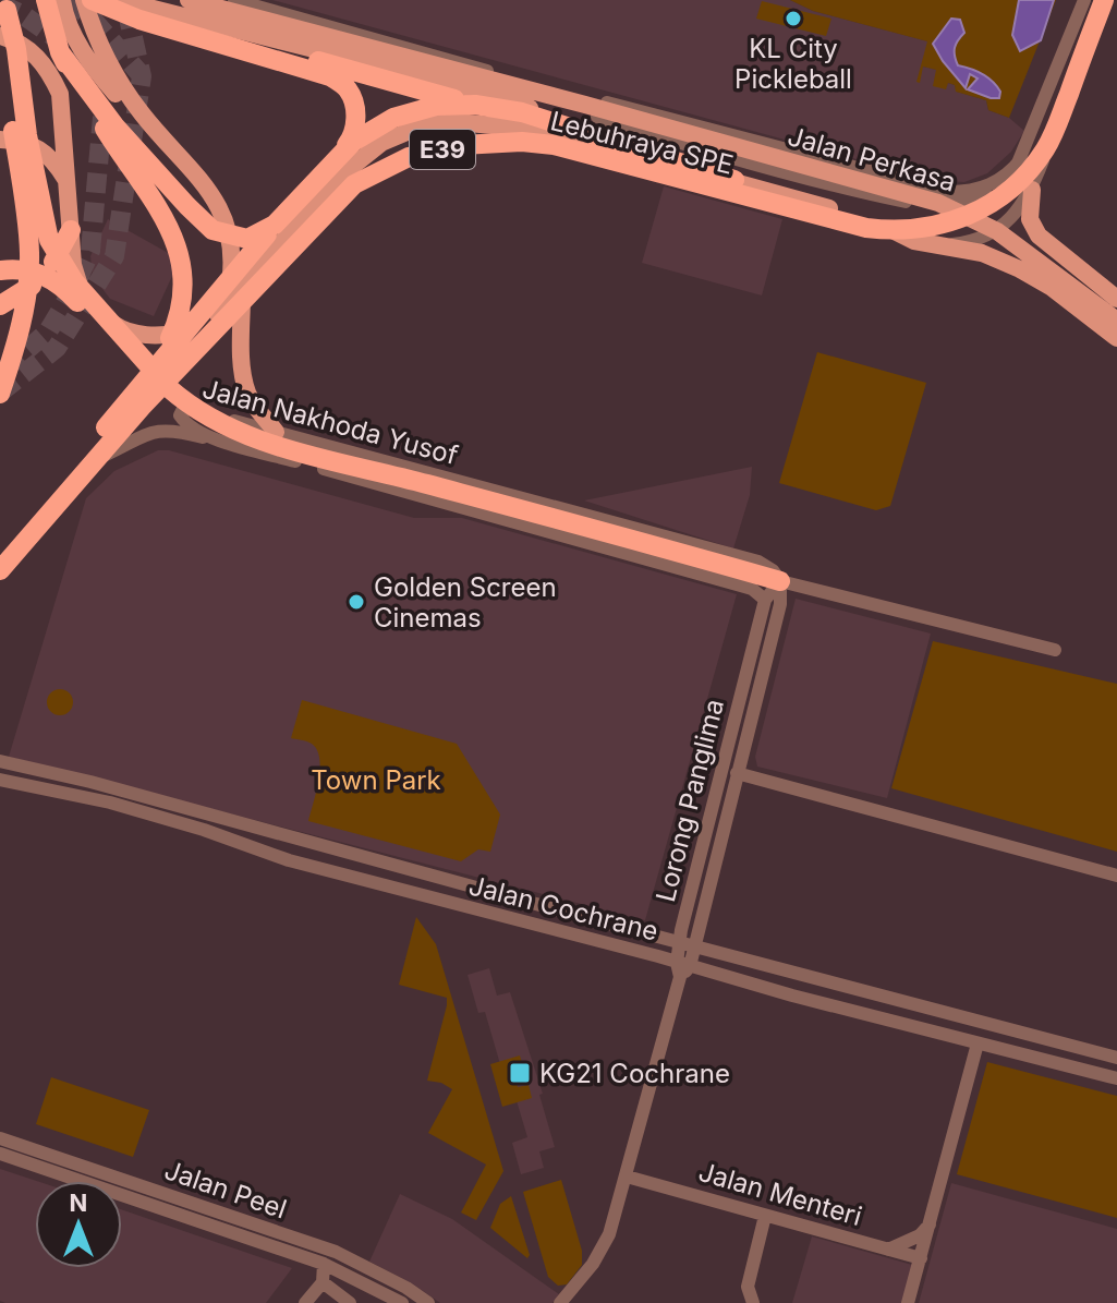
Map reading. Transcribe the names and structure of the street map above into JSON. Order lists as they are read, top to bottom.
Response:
{
  "streets": {
    "highway": ["Lebuhraya SPE", "E39"],
    "main road": ["Jalan Perkasa"],
    "street": [
      "Jalan Nakhoda Yusof",
      "Lorong Panglima",
      "Jalan Cochrane",
      "Jalan Peel",
      "Jalan Menteri"
    ]
  },
  "crossings": [
    ["Jalan Nakhoda Yusof", "Lorong Panglima"],
    ["Lorong Panglima", "Jalan Cochrane"]
  ],
  "parks": ["Town Park"],
  "places": {
    "other": ["KL City Pickleball", "Golden Screen Cinemas"],
    "transit": ["KG21 Cochrane"]
  },
  "north": "top"
}
